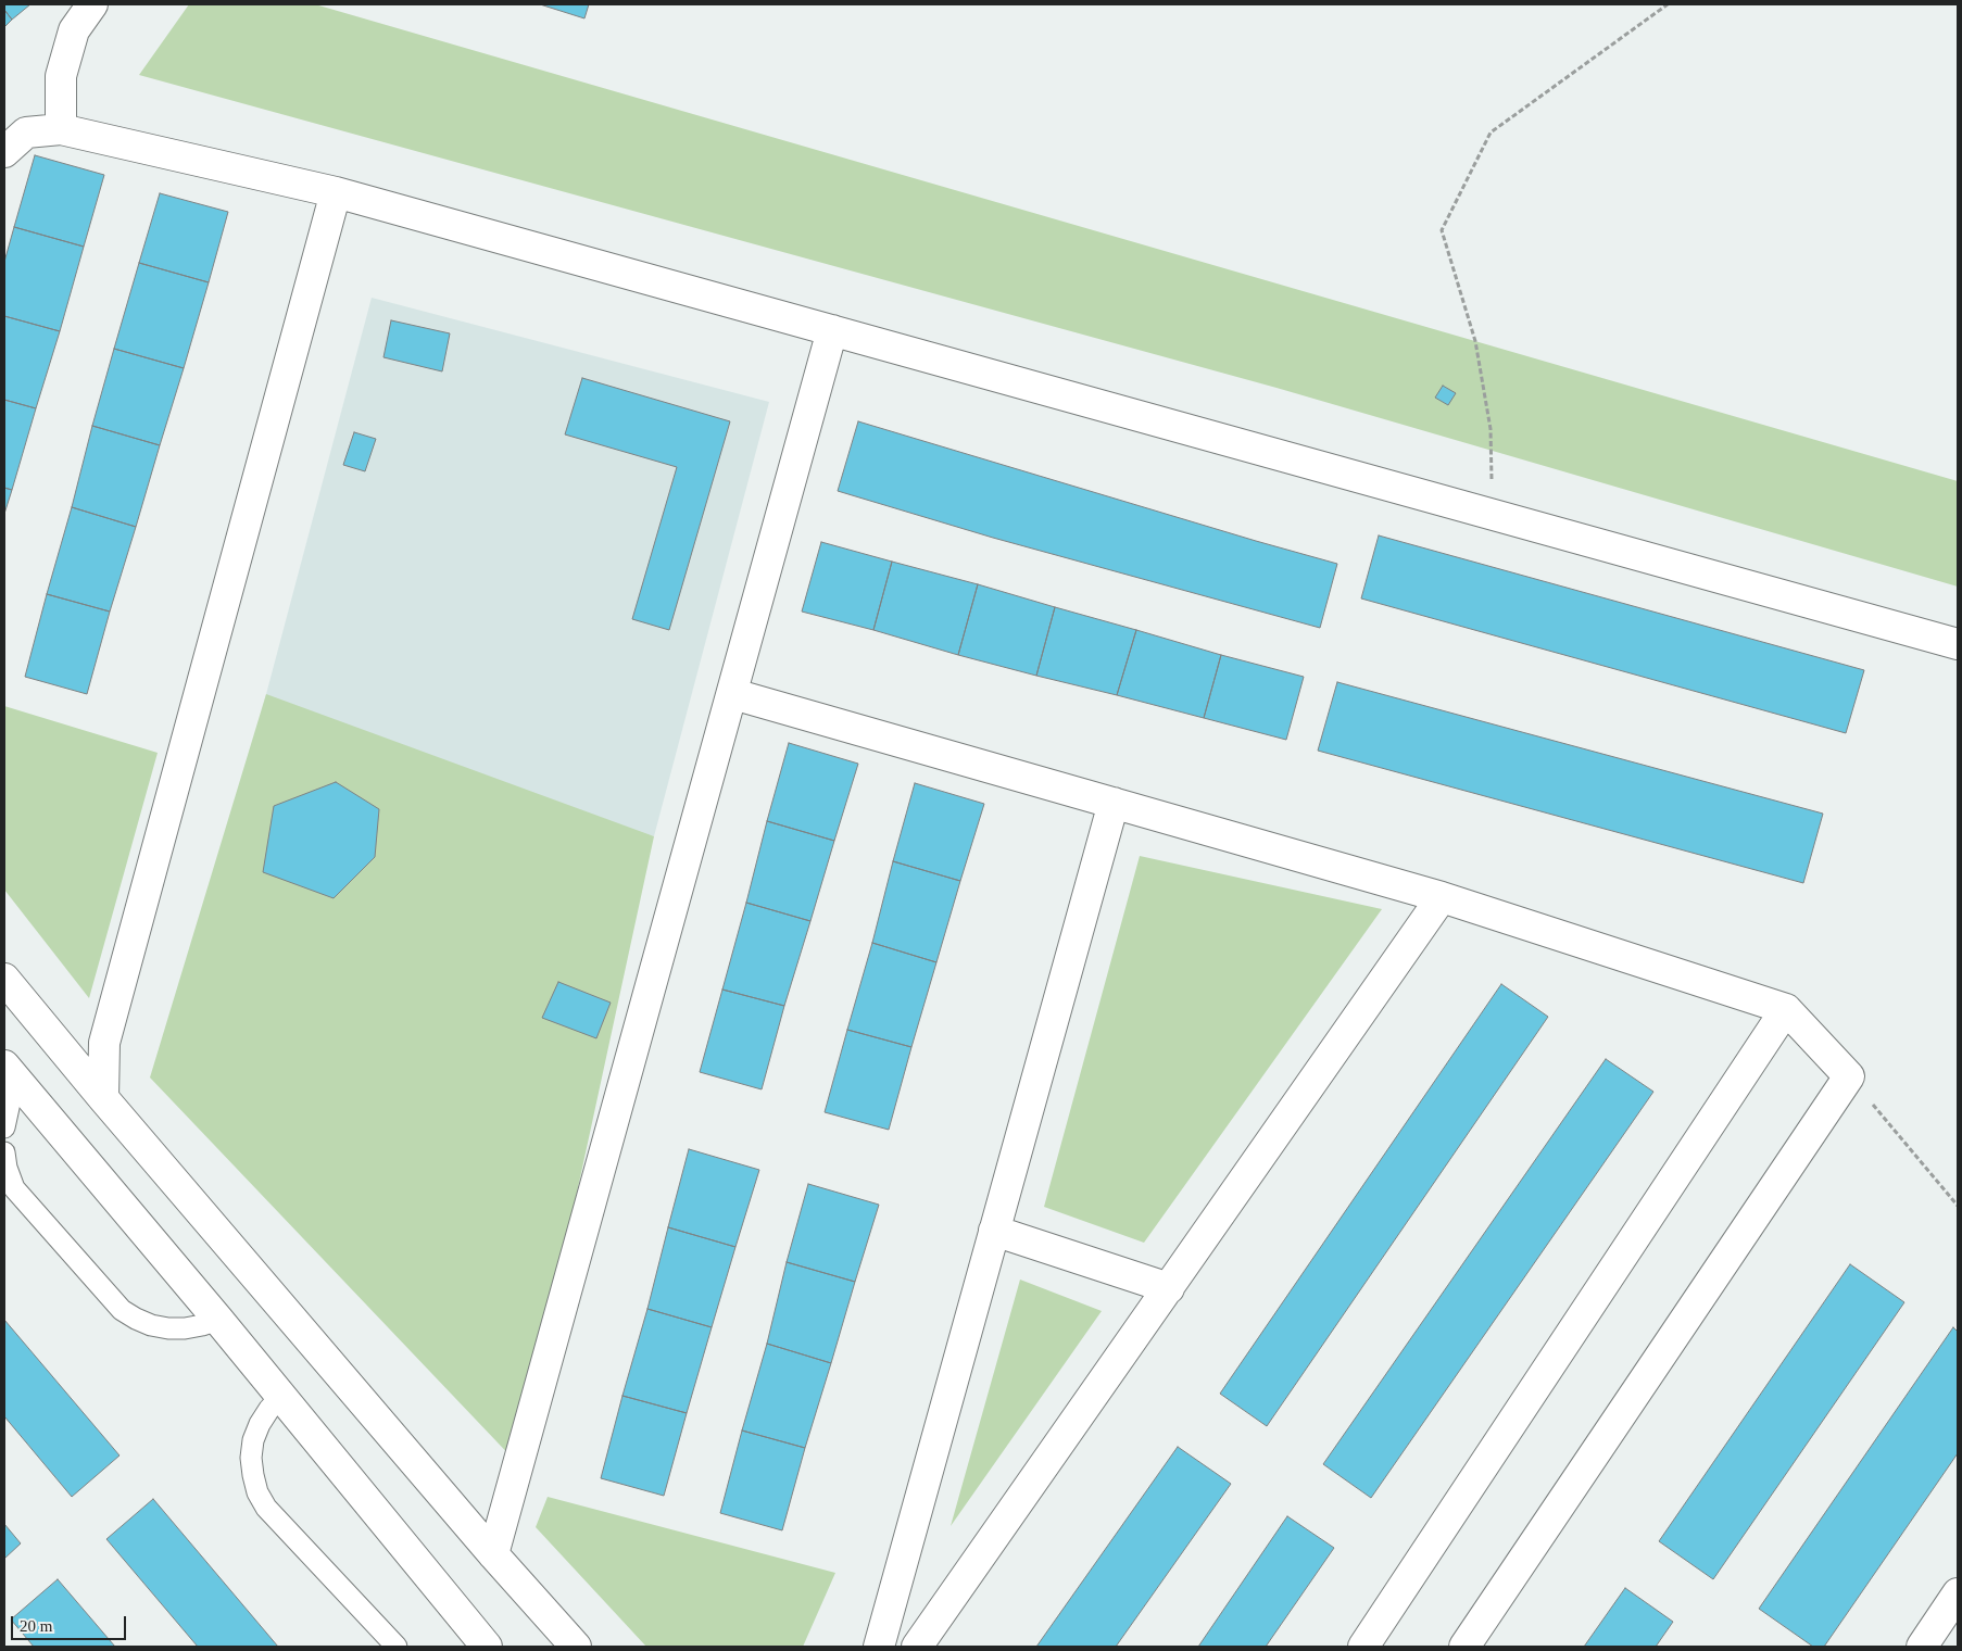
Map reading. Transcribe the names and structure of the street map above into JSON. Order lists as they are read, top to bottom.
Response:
{
  "scale_bar": "20 m"
}
